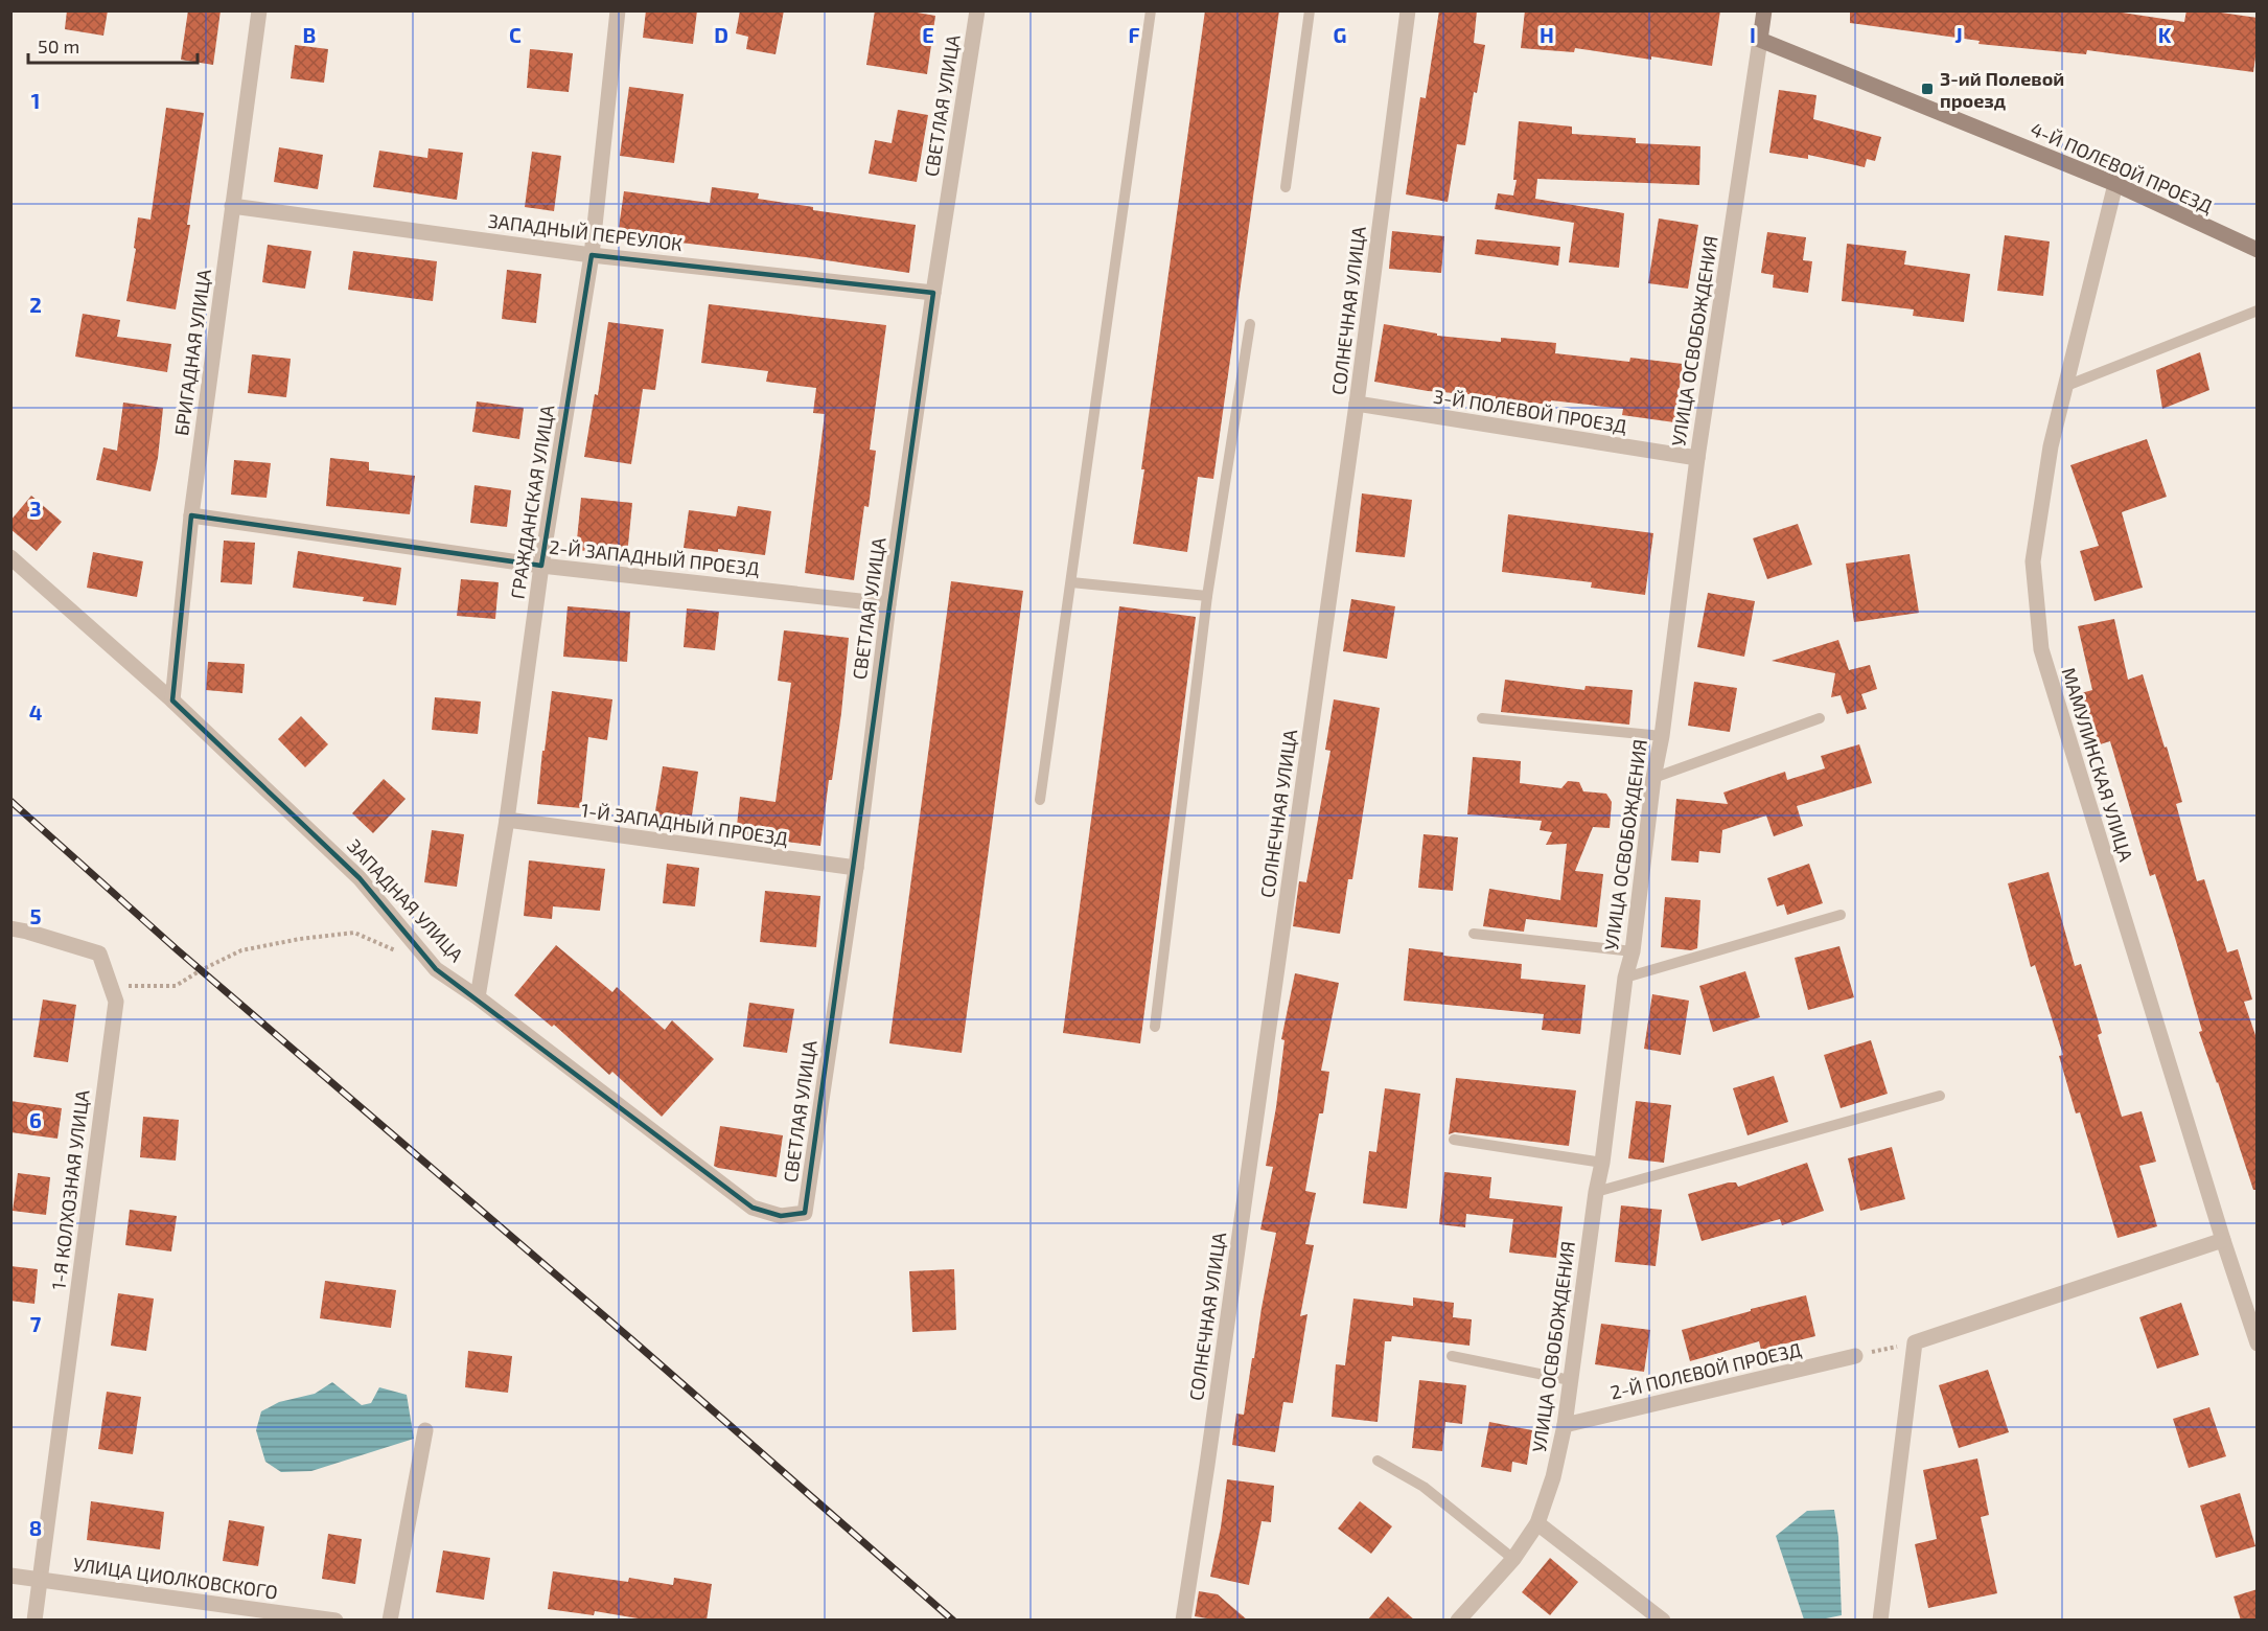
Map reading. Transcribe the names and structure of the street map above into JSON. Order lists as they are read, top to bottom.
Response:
{
  "streets": {
    "street": [
      "СВЕТЛАЯ УЛИЦА",
      "4-Й ПОЛЕВОЙ ПРОЕЗД",
      "ЗАПАДНЫЙ ПЕРЕУЛОК",
      "СОЛНЕЧНАЯ УЛИЦА",
      "УЛИЦА ОСВОБОЖДЕНИЯ",
      "БРИГАДНАЯ УЛИЦА",
      "3-Й ПОЛЕВОЙ ПРОЕЗД",
      "ГРАЖДАНСКАЯ УЛИЦА",
      "2-Й ЗАПАДНЫЙ ПРОЕЗД",
      "МАМУЛИНСКАЯ УЛИЦА",
      "1-Й ЗАПАДНЫЙ ПРОЕЗД",
      "ЗАПАДНАЯ УЛИЦА",
      "1-Я КОЛХОЗНАЯ УЛИЦА",
      "2-Й ПОЛЕВОЙ ПРОЕЗД",
      "УЛИЦА ЦИОЛКОВСКОГО"
    ]
  },
  "crossings": [
    ["СВЕТЛАЯ УЛИЦА", "ЗАПАДНЫЙ ПЕРЕУЛОК"],
    ["СВЕТЛАЯ УЛИЦА", "2-Й ЗАПАДНЫЙ ПРОЕЗД"],
    ["СВЕТЛАЯ УЛИЦА", "1-Й ЗАПАДНЫЙ ПРОЕЗД"],
    ["СВЕТЛАЯ УЛИЦА", "ЗАПАДНАЯ УЛИЦА"],
    ["4-Й ПОЛЕВОЙ ПРОЕЗД", "УЛИЦА ОСВОБОЖДЕНИЯ"],
    ["4-Й ПОЛЕВОЙ ПРОЕЗД", "МАМУЛИНСКАЯ УЛИЦА"],
    ["ЗАПАДНЫЙ ПЕРЕУЛОК", "БРИГАДНАЯ УЛИЦА"],
    ["ЗАПАДНЫЙ ПЕРЕУЛОК", "ГРАЖДАНСКАЯ УЛИЦА"],
    ["СОЛНЕЧНАЯ УЛИЦА", "3-Й ПОЛЕВОЙ ПРОЕЗД"],
    ["УЛИЦА ОСВОБОЖДЕНИЯ", "3-Й ПОЛЕВОЙ ПРОЕЗД"],
    ["УЛИЦА ОСВОБОЖДЕНИЯ", "2-Й ПОЛЕВОЙ ПРОЕЗД"],
    ["БРИГАДНАЯ УЛИЦА", "2-Й ЗАПАДНЫЙ ПРОЕЗД"],
    ["БРИГАДНАЯ УЛИЦА", "ЗАПАДНАЯ УЛИЦА"],
    ["ГРАЖДАНСКАЯ УЛИЦА", "2-Й ЗАПАДНЫЙ ПРОЕЗД"],
    ["ГРАЖДАНСКАЯ УЛИЦА", "1-Й ЗАПАДНЫЙ ПРОЕЗД"],
    ["ГРАЖДАНСКАЯ УЛИЦА", "ЗАПАДНАЯ УЛИЦА"],
    ["1-Я КОЛХОЗНАЯ УЛИЦА", "УЛИЦА ЦИОЛКОВСКОГО"]
  ],
  "places": {
    "transit": ["3-ий Полевой проезд"]
  },
  "scale_bar": "50 m",
  "grid": {
    "columns": [
      "B",
      "C",
      "D",
      "E",
      "F",
      "G",
      "H",
      "I",
      "J",
      "K"
    ],
    "rows": [
      "1",
      "2",
      "3",
      "4",
      "5",
      "6",
      "7",
      "8"
    ]
  }
}
